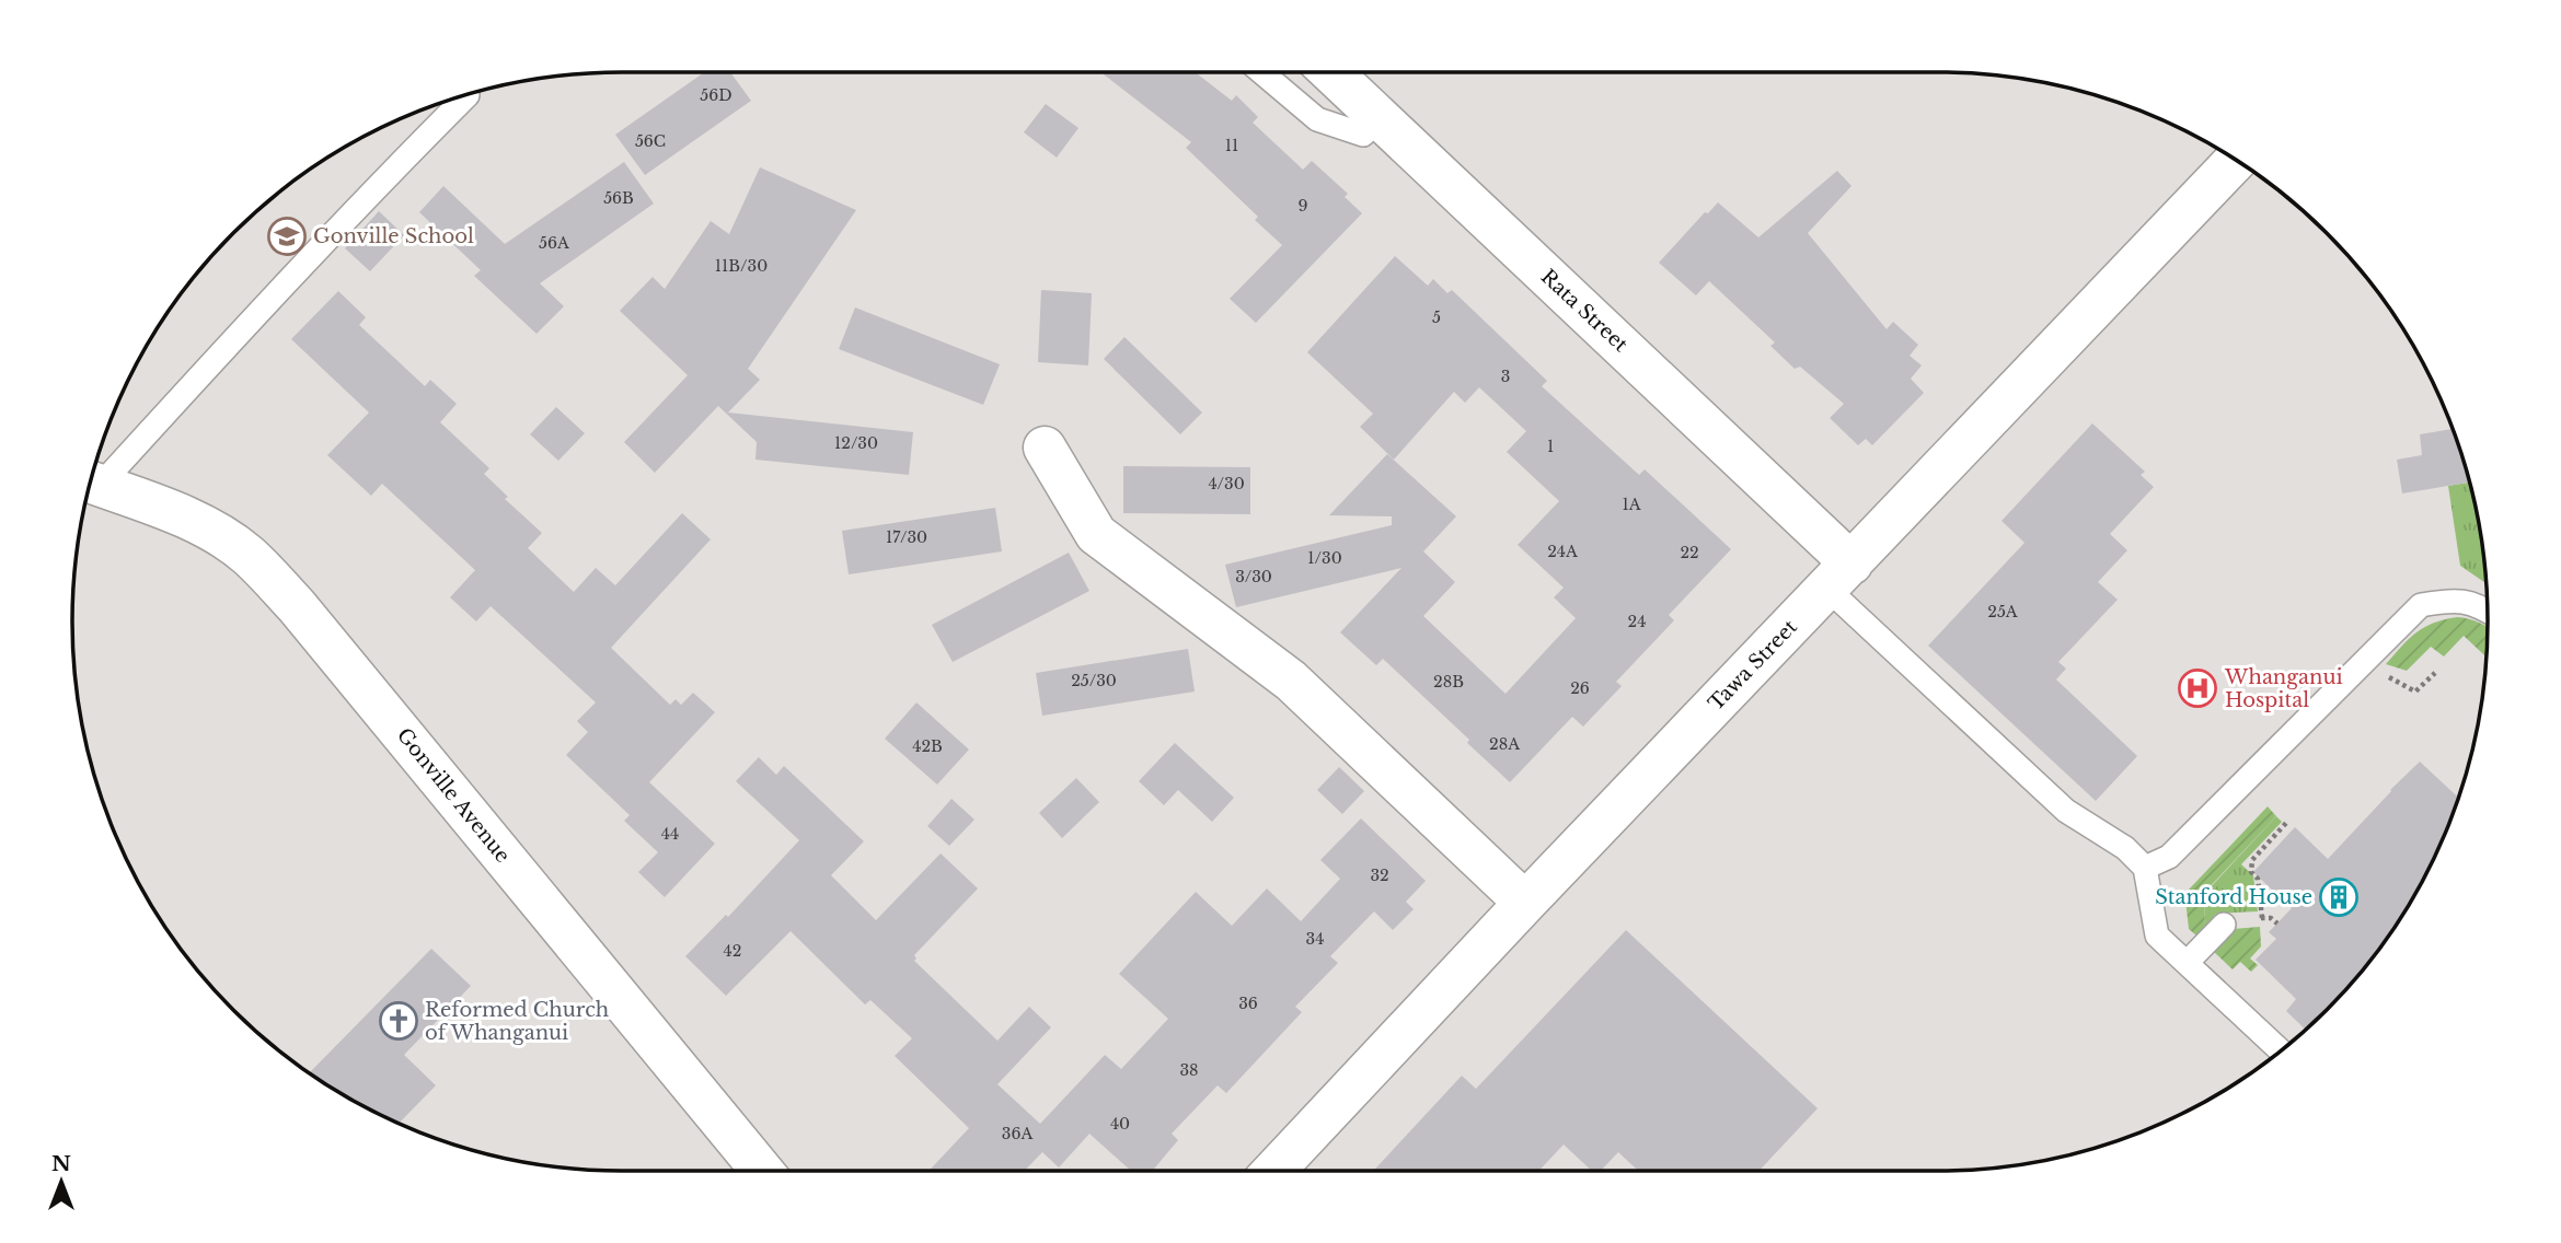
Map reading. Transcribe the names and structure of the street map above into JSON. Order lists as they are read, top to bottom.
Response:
{
  "streets": {
    "street": ["Rata Street", "Tawa Street", "Gonville Avenue"]
  },
  "crossings": [
    ["Rata Street", "Tawa Street"]
  ],
  "places": {
    "school or university": ["Gonville School"],
    "hospital": ["Whanganui Hospital"],
    "building": ["Stanford House"],
    "church": ["Reformed Church of Whanganui"]
  },
  "house_numbers": [
    "56D",
    "56C",
    "11",
    "56B",
    "9",
    "56A",
    "11B/30",
    "5",
    "3",
    "12/30",
    "1",
    "4/30",
    "1A",
    "17/30",
    "24A",
    "22",
    "1/30",
    "3/30",
    "25A",
    "24",
    "25/30",
    "28B",
    "26",
    "28A",
    "42B",
    "44",
    "32",
    "34",
    "42",
    "36",
    "38",
    "40",
    "36A"
  ],
  "north": "top"
}
